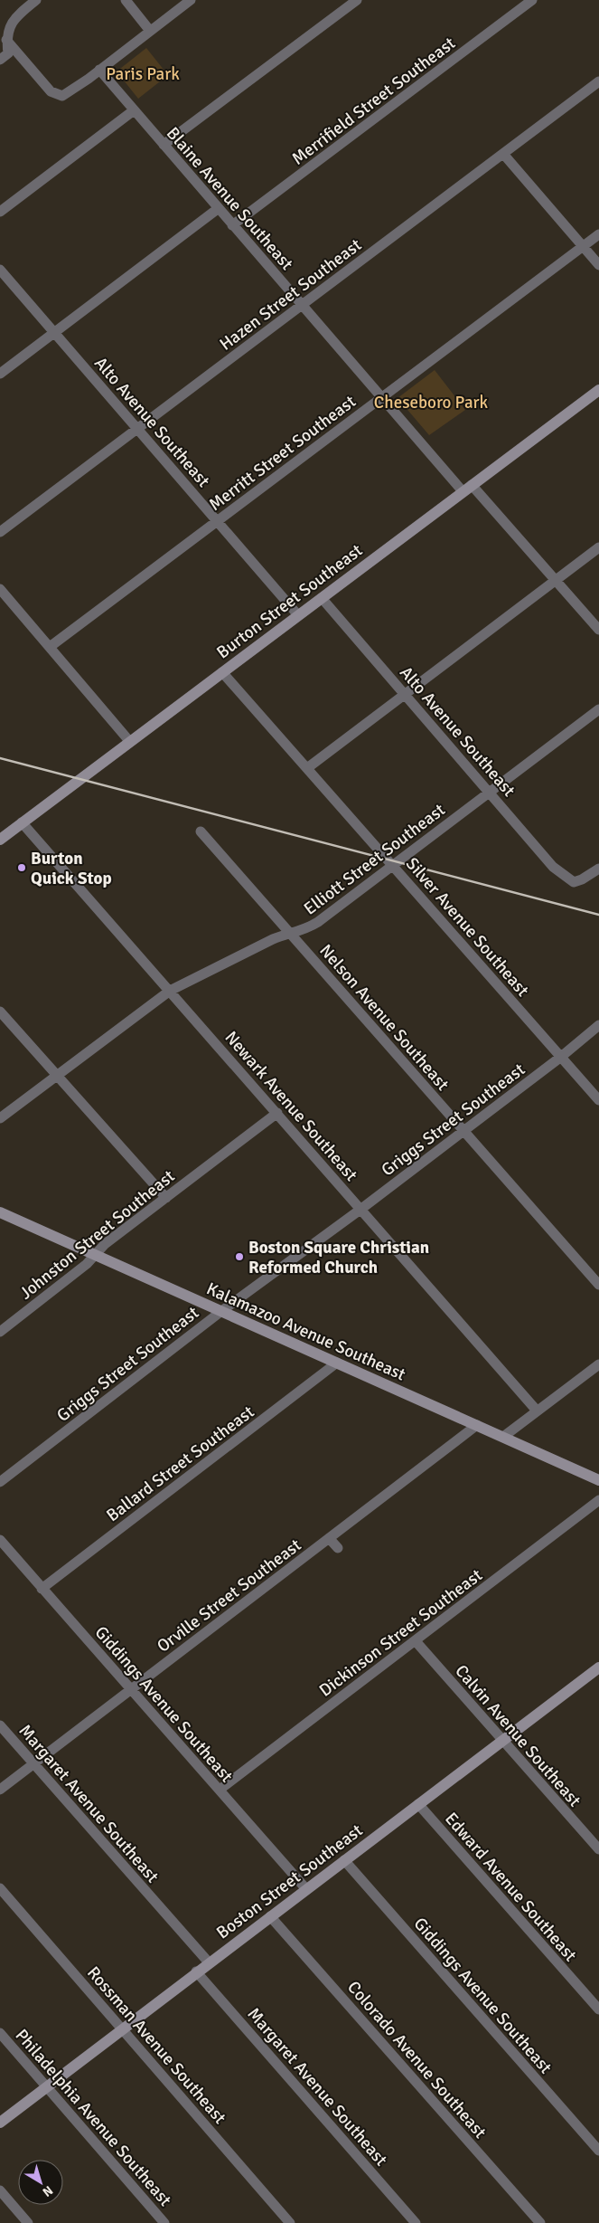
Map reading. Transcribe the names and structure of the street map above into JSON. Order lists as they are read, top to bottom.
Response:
{
  "streets": {
    "main road": ["Burton Street Southeast", "Kalamazoo Avenue Southeast", "Boston Street Southeast"],
    "street": [
      "Merrifield Street Southeast",
      "Blaine Avenue Southeast",
      "Hazen Street Southeast",
      "Alto Avenue Southeast",
      "Merritt Street Southeast",
      "Elliott Street Southeast",
      "Silver Avenue Southeast",
      "Nelson Avenue Southeast",
      "Newark Avenue Southeast",
      "Griggs Street Southeast",
      "Johnston Street Southeast",
      "Ballard Street Southeast",
      "Orville Street Southeast",
      "Dickinson Street Southeast",
      "Giddings Avenue Southeast",
      "Calvin Avenue Southeast",
      "Margaret Avenue Southeast",
      "Edward Avenue Southeast",
      "Rossman Avenue Southeast",
      "Colorado Avenue Southeast",
      "Philadelphia Avenue Southeast"
    ]
  },
  "crossings": [
    ["Merrifield Street Southeast", "Blaine Avenue Southeast"],
    ["Blaine Avenue Southeast", "Hazen Street Southeast"],
    ["Blaine Avenue Southeast", "Merritt Street Southeast"],
    ["Blaine Avenue Southeast", "Burton Street Southeast"],
    ["Hazen Street Southeast", "Alto Avenue Southeast"],
    ["Alto Avenue Southeast", "Merritt Street Southeast"],
    ["Alto Avenue Southeast", "Burton Street Southeast"],
    ["Alto Avenue Southeast", "Elliott Street Southeast"],
    ["Burton Street Southeast", "Silver Avenue Southeast"],
    ["Burton Street Southeast", "Newark Avenue Southeast"],
    ["Elliott Street Southeast", "Silver Avenue Southeast"],
    ["Elliott Street Southeast", "Nelson Avenue Southeast"],
    ["Elliott Street Southeast", "Newark Avenue Southeast"],
    ["Silver Avenue Southeast", "Griggs Street Southeast"],
    ["Nelson Avenue Southeast", "Griggs Street Southeast"],
    ["Newark Avenue Southeast", "Griggs Street Southeast"],
    ["Newark Avenue Southeast", "Johnston Street Southeast"],
    ["Griggs Street Southeast", "Kalamazoo Avenue Southeast"],
    ["Johnston Street Southeast", "Kalamazoo Avenue Southeast"],
    ["Kalamazoo Avenue Southeast", "Ballard Street Southeast"],
    ["Kalamazoo Avenue Southeast", "Orville Street Southeast"],
    ["Ballard Street Southeast", "Giddings Avenue Southeast"],
    ["Orville Street Southeast", "Giddings Avenue Southeast"],
    ["Orville Street Southeast", "Margaret Avenue Southeast"],
    ["Dickinson Street Southeast", "Giddings Avenue Southeast"],
    ["Dickinson Street Southeast", "Calvin Avenue Southeast"],
    ["Giddings Avenue Southeast", "Boston Street Southeast"],
    ["Calvin Avenue Southeast", "Boston Street Southeast"],
    ["Margaret Avenue Southeast", "Boston Street Southeast"],
    ["Boston Street Southeast", "Edward Avenue Southeast"],
    ["Boston Street Southeast", "Rossman Avenue Southeast"],
    ["Boston Street Southeast", "Colorado Avenue Southeast"],
    ["Boston Street Southeast", "Philadelphia Avenue Southeast"]
  ],
  "parks": ["Paris Park", "Cheseboro Park"],
  "places": ["Burton Quick Stop", "Boston Square Christian Reformed Church"],
  "north": "bottom right"
}
